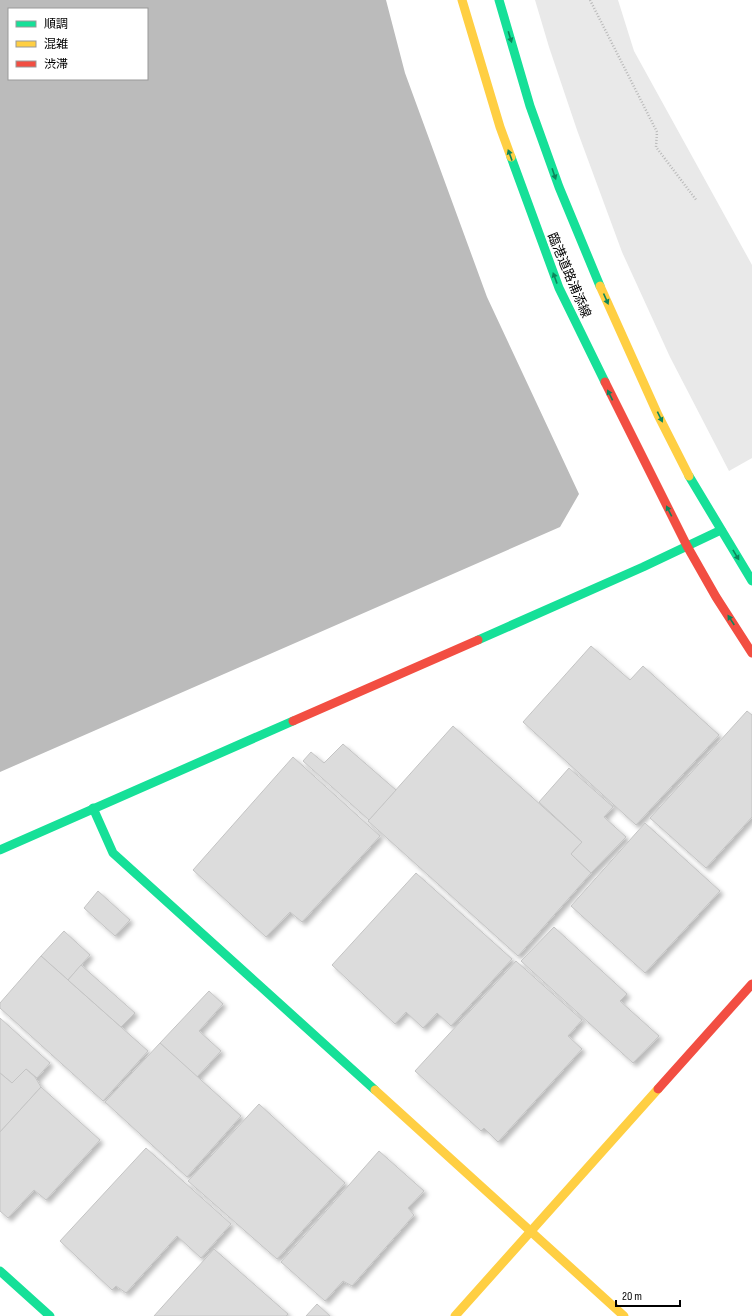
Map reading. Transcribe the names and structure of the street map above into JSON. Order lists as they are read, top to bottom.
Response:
{
  "streets": {
    "street": ["臨港道路浦添線"]
  },
  "legend": ["順調", "混雑", "渋滞"],
  "scale_bar": "20 m"
}
